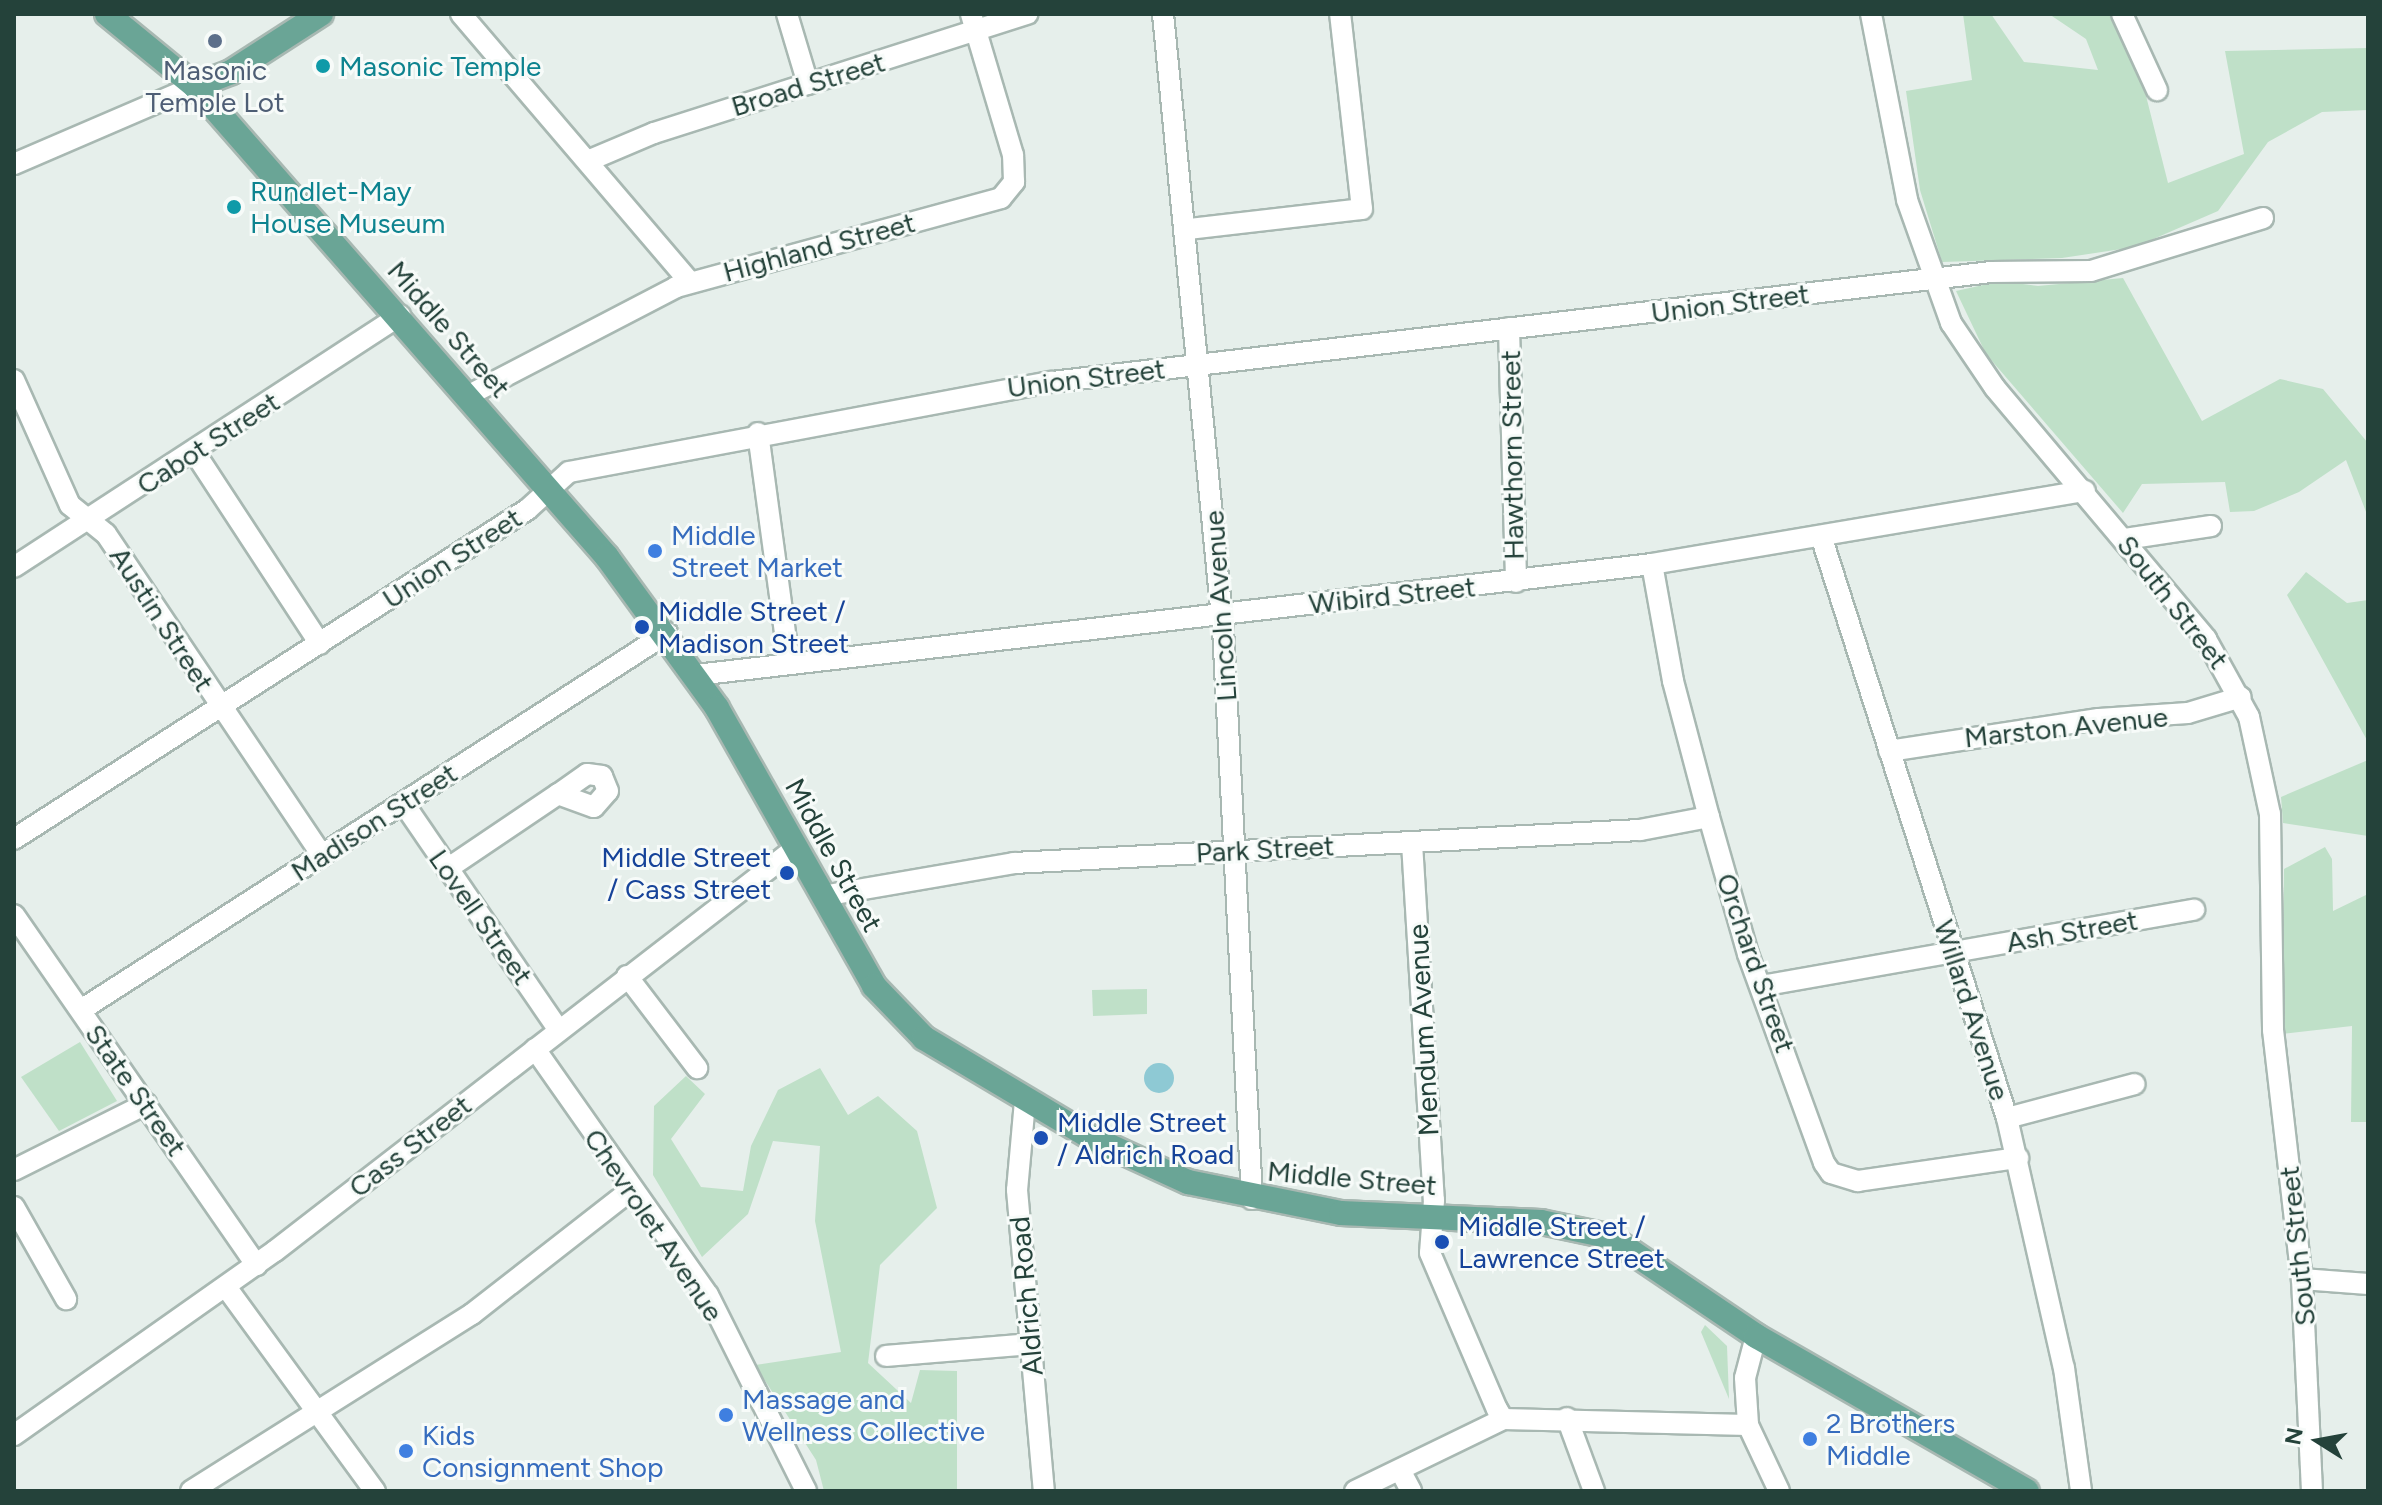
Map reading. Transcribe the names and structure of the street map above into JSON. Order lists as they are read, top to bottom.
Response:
{
  "streets": {
    "main road": ["Middle Street"],
    "street": [
      "Broad Street",
      "Highland Street",
      "Union Street",
      "Cabot Street",
      "Hawthorn Street",
      "Wibird Street",
      "South Street",
      "Lincoln Avenue",
      "Austin Street",
      "Marston Avenue",
      "Madison Street",
      "Park Street",
      "Lovell Street",
      "Ash Street",
      "Orchard Street",
      "Willard Avenue",
      "Mendum Avenue",
      "State Street",
      "Cass Street",
      "Chevrolet Avenue",
      "Aldrich Road"
    ]
  },
  "crossings": [
    ["Broad Street", "Highland Street"],
    ["Highland Street", "Middle Street"],
    ["Union Street", "Middle Street"],
    ["Union Street", "Hawthorn Street"],
    ["Union Street", "South Street"],
    ["Union Street", "Lincoln Avenue"],
    ["Union Street", "Austin Street"],
    ["Middle Street", "Cabot Street"],
    ["Middle Street", "Wibird Street"],
    ["Middle Street", "Lincoln Avenue"],
    ["Middle Street", "Madison Street"],
    ["Middle Street", "Park Street"],
    ["Middle Street", "Mendum Avenue"],
    ["Middle Street", "Cass Street"],
    ["Middle Street", "Aldrich Road"],
    ["Cabot Street", "Austin Street"],
    ["Hawthorn Street", "Wibird Street"],
    ["Wibird Street", "South Street"],
    ["Wibird Street", "Lincoln Avenue"],
    ["Wibird Street", "Orchard Street"],
    ["Wibird Street", "Willard Avenue"],
    ["South Street", "Marston Avenue"],
    ["Lincoln Avenue", "Park Street"],
    ["Austin Street", "Madison Street"],
    ["Marston Avenue", "Willard Avenue"],
    ["Madison Street", "Lovell Street"],
    ["Madison Street", "State Street"],
    ["Park Street", "Orchard Street"],
    ["Park Street", "Mendum Avenue"],
    ["Lovell Street", "Cass Street"],
    ["Ash Street", "Orchard Street"],
    ["Ash Street", "Willard Avenue"],
    ["Orchard Street", "Willard Avenue"],
    ["State Street", "Cass Street"],
    ["Cass Street", "Chevrolet Avenue"]
  ],
  "places": [
    "Masonic Temple Lot",
    "Masonic Temple",
    "Rundlet-May House Museum",
    "Middle Street Market",
    "Middle Street / Madison Street",
    "Middle Street / Cass Street",
    "Middle Street / Aldrich Road",
    "Middle Street / Lawrence Street",
    "Massage and Wellness Collective",
    "2 Brothers Middle",
    "Kids Consignment Shop"
  ],
  "north": "left"
}
